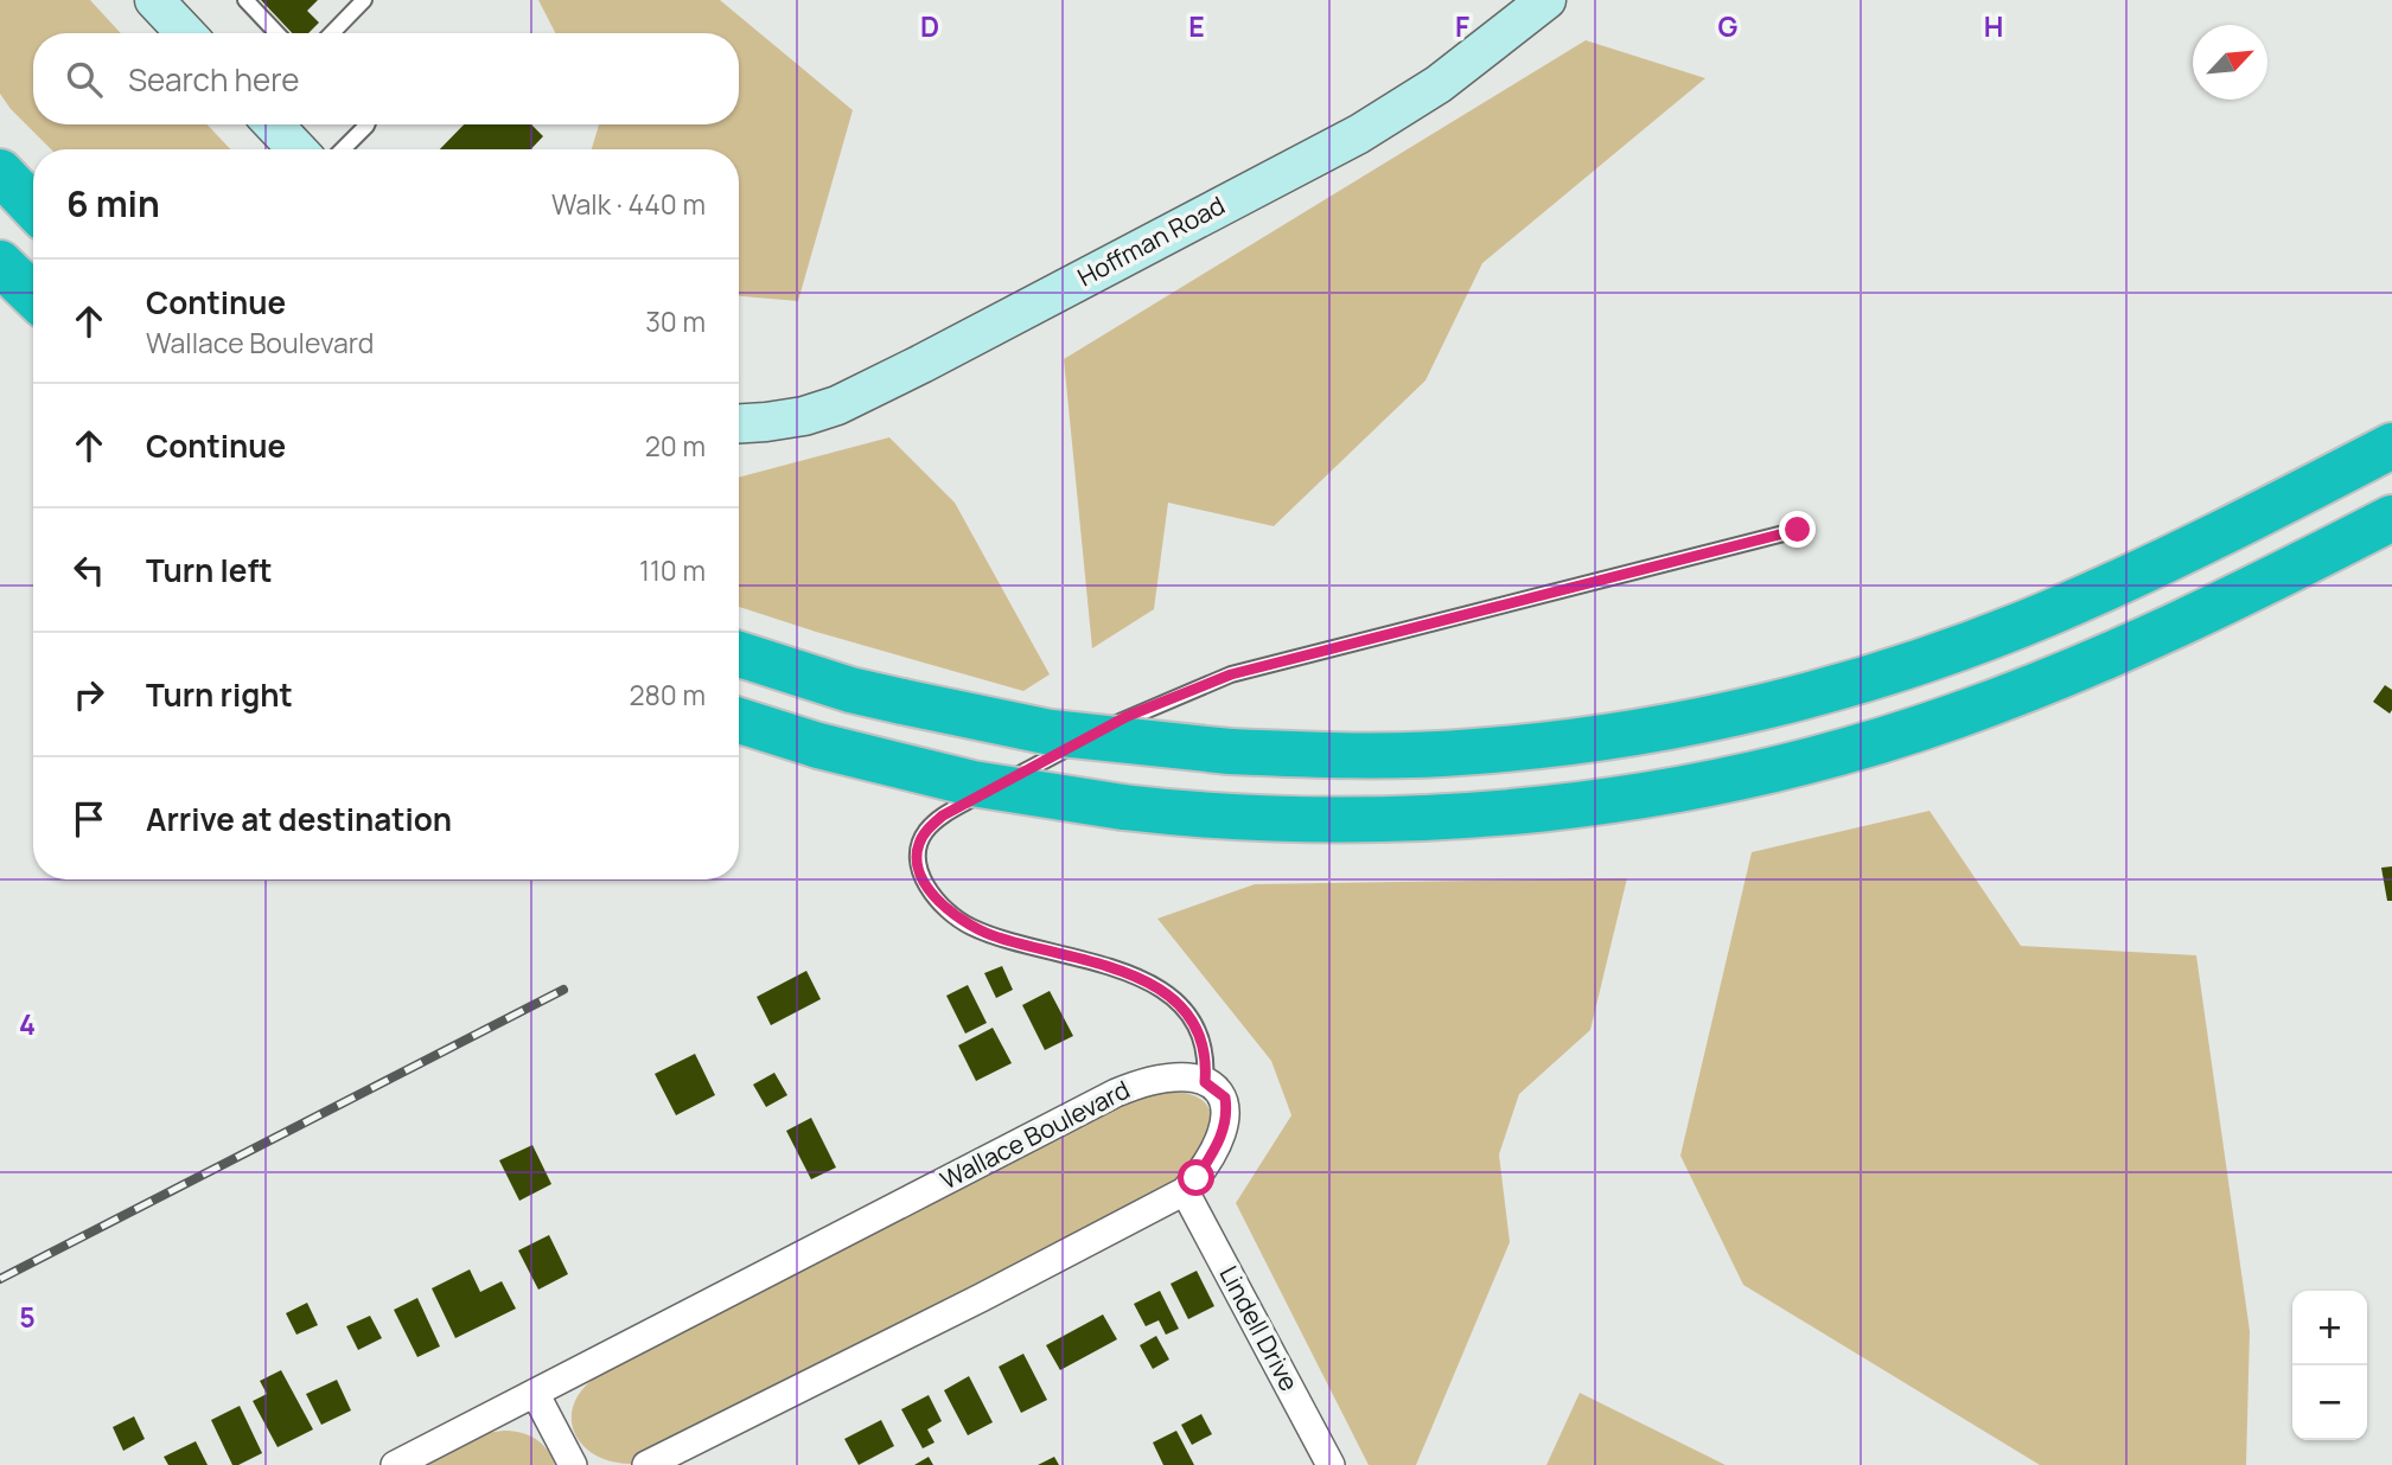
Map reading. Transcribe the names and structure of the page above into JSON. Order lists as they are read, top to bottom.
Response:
{
  "streets": {
    "street": ["Hoffman Road", "Wallace Boulevard", "Lindell Drive"]
  },
  "north": "top right",
  "page": {
    "search": "Search here",
    "heading": ["6 min", "Walk · 440 m"],
    "list": [
      ["Continue", "Wallace Boulevard", "30 m"],
      ["Continue", "20 m"],
      ["Turn left", "110 m"],
      ["Turn right", "280 m"],
      "Arrive at destination"
    ],
    "map_buttons": ["+", "−"]
  },
  "grid": {
    "columns": [
      "D",
      "E",
      "F",
      "G",
      "H"
    ],
    "rows": ["4", "5"]
  }
}
